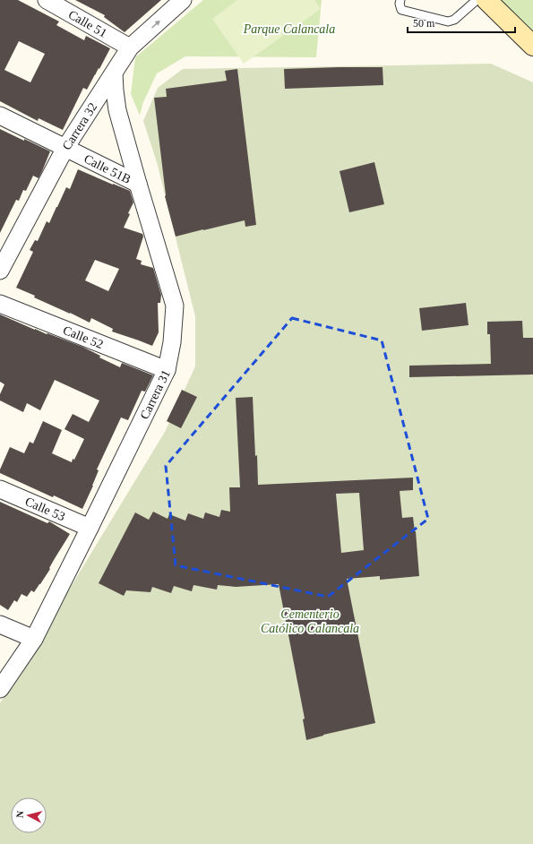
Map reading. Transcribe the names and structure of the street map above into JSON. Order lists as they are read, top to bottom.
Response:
{
  "streets": {
    "street": [
      "Calle 51",
      "Carrera 32",
      "Calle 51B",
      "Calle 52",
      "Carrera 31",
      "Calle 53"
    ]
  },
  "crossings": [
    ["Calle 51", "Carrera 32"],
    ["Carrera 32", "Calle 51B"],
    ["Carrera 32", "Carrera 31"],
    ["Calle 51B", "Carrera 31"],
    ["Calle 52", "Carrera 31"],
    ["Carrera 31", "Calle 53"]
  ],
  "parks": ["Parque Calancala", "Cementerio Católico Calancala"],
  "scale_bar": "50 m",
  "north": "left"
}
